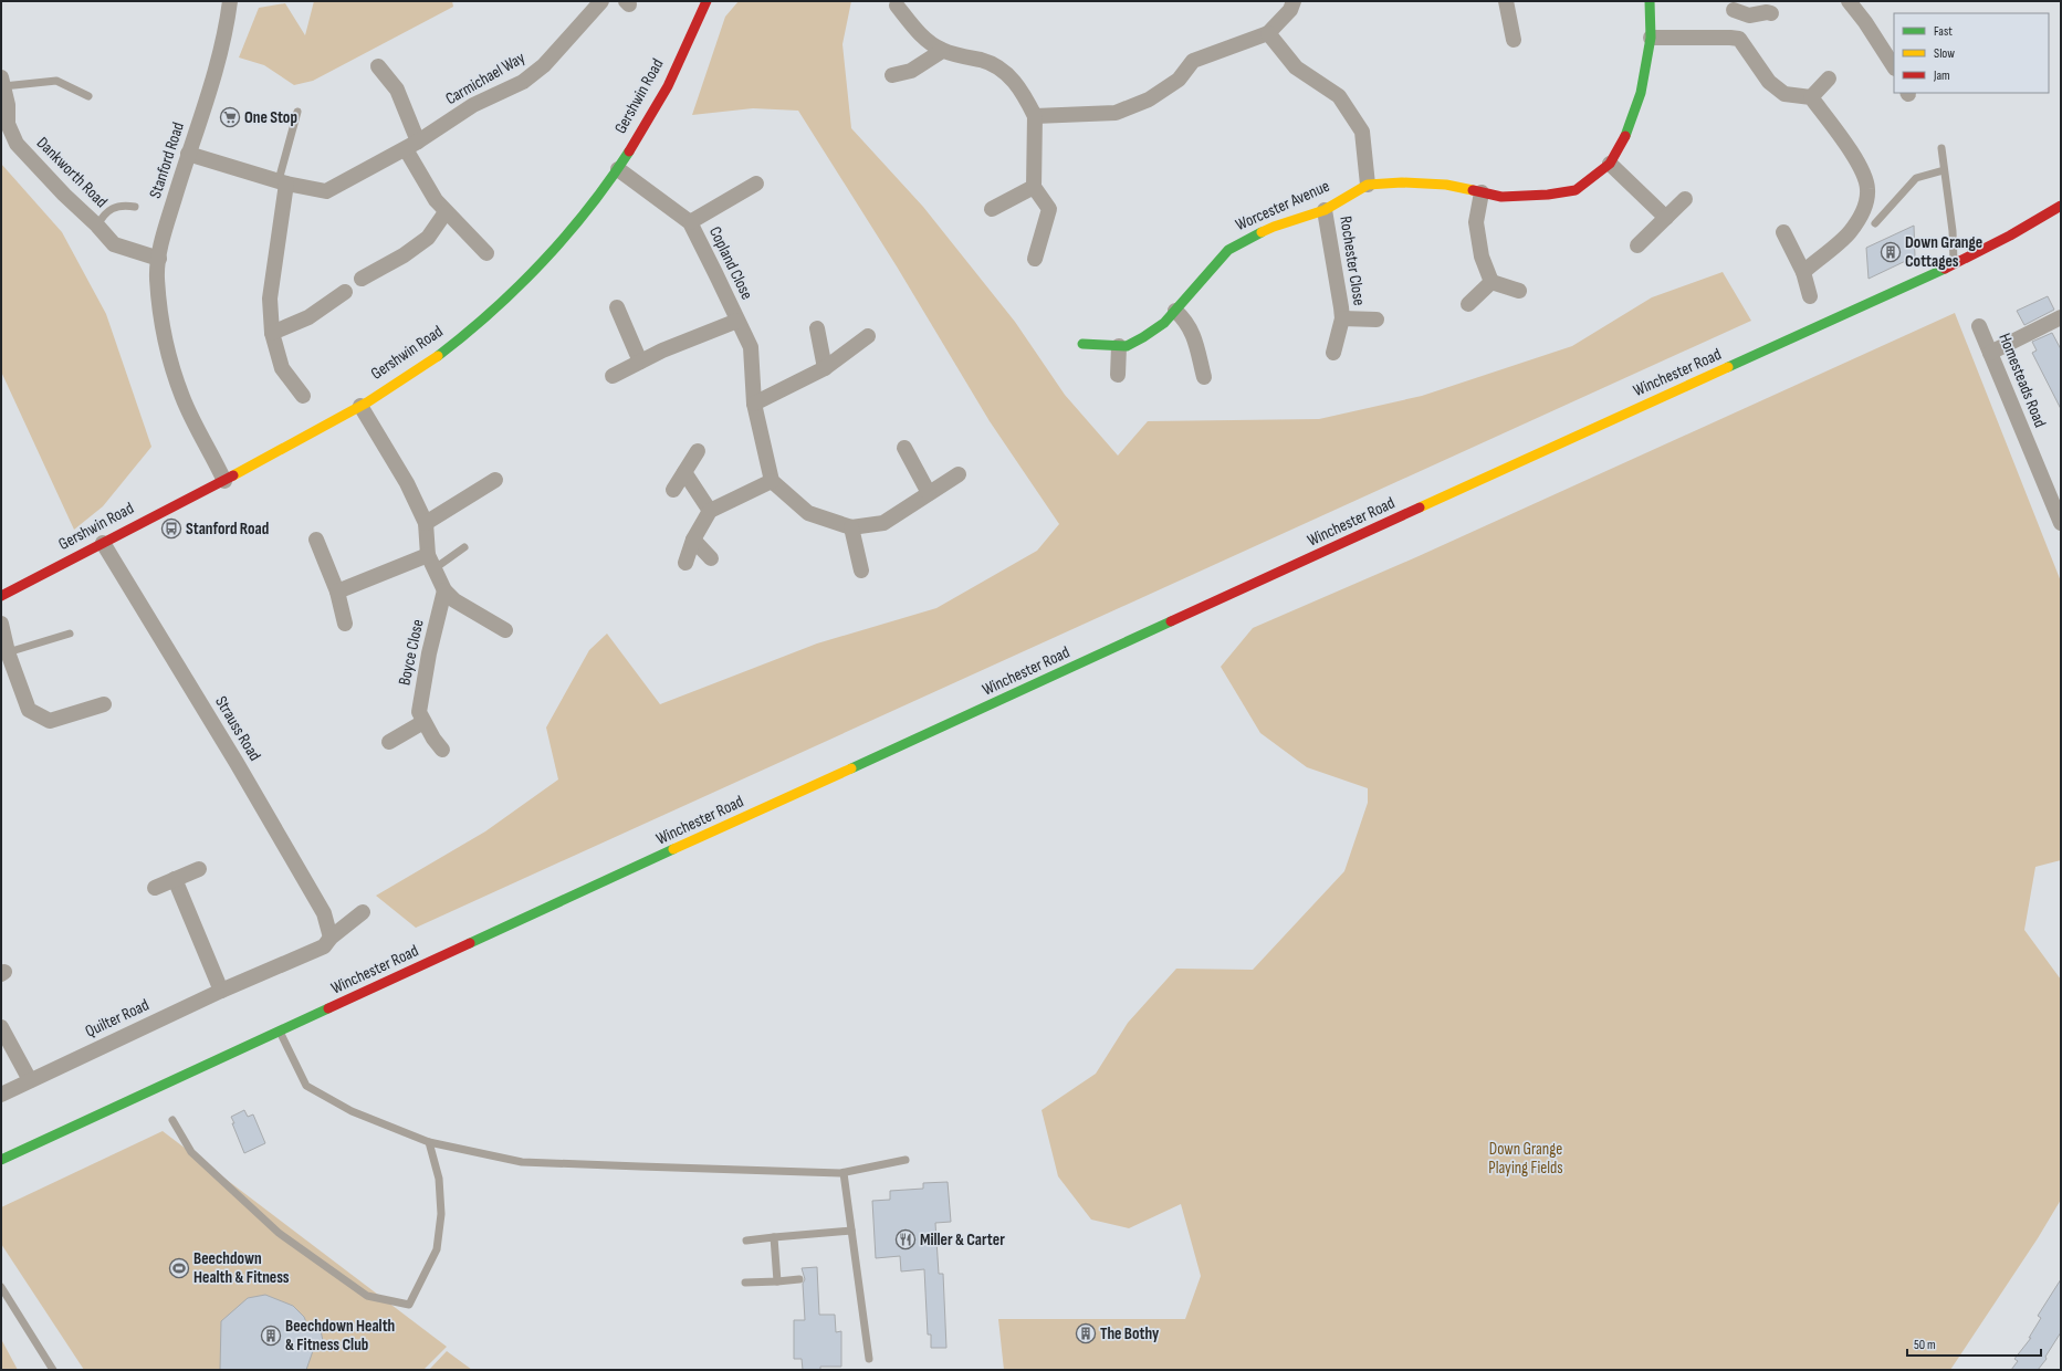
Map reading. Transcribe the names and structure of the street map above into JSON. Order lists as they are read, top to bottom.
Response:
{
  "streets": {
    "main road": ["Gershwin Road", "Worcester Avenue", "Winchester Road"],
    "street": [
      "Carmichael Way",
      "Stanford Road",
      "Dankworth Road",
      "Rochester Close",
      "Copland Close",
      "Homesteads Road",
      "Boyce Close",
      "Strauss Road",
      "Quilter Road"
    ]
  },
  "crossings": [
    ["Carmichael Way", "Stanford Road"],
    ["Gershwin Road", "Stanford Road"],
    ["Gershwin Road", "Copland Close"],
    ["Gershwin Road", "Strauss Road"],
    ["Stanford Road", "Dankworth Road"],
    ["Worcester Avenue", "Rochester Close"],
    ["Strauss Road", "Quilter Road"]
  ],
  "parks": ["Down Grange Playing Fields"],
  "places": {
    "supermarket": ["One Stop"],
    "building": ["Down Grange Cottages", "The Bothy", "Beechdown Health & Fitness Club"],
    "bus stop": ["Stanford Road"],
    "restaurant": ["Miller & Carter"],
    "sports": ["Beechdown Health & Fitness"]
  },
  "legend": ["Fast", "Slow", "Jam"],
  "scale_bar": "50 m"
}
